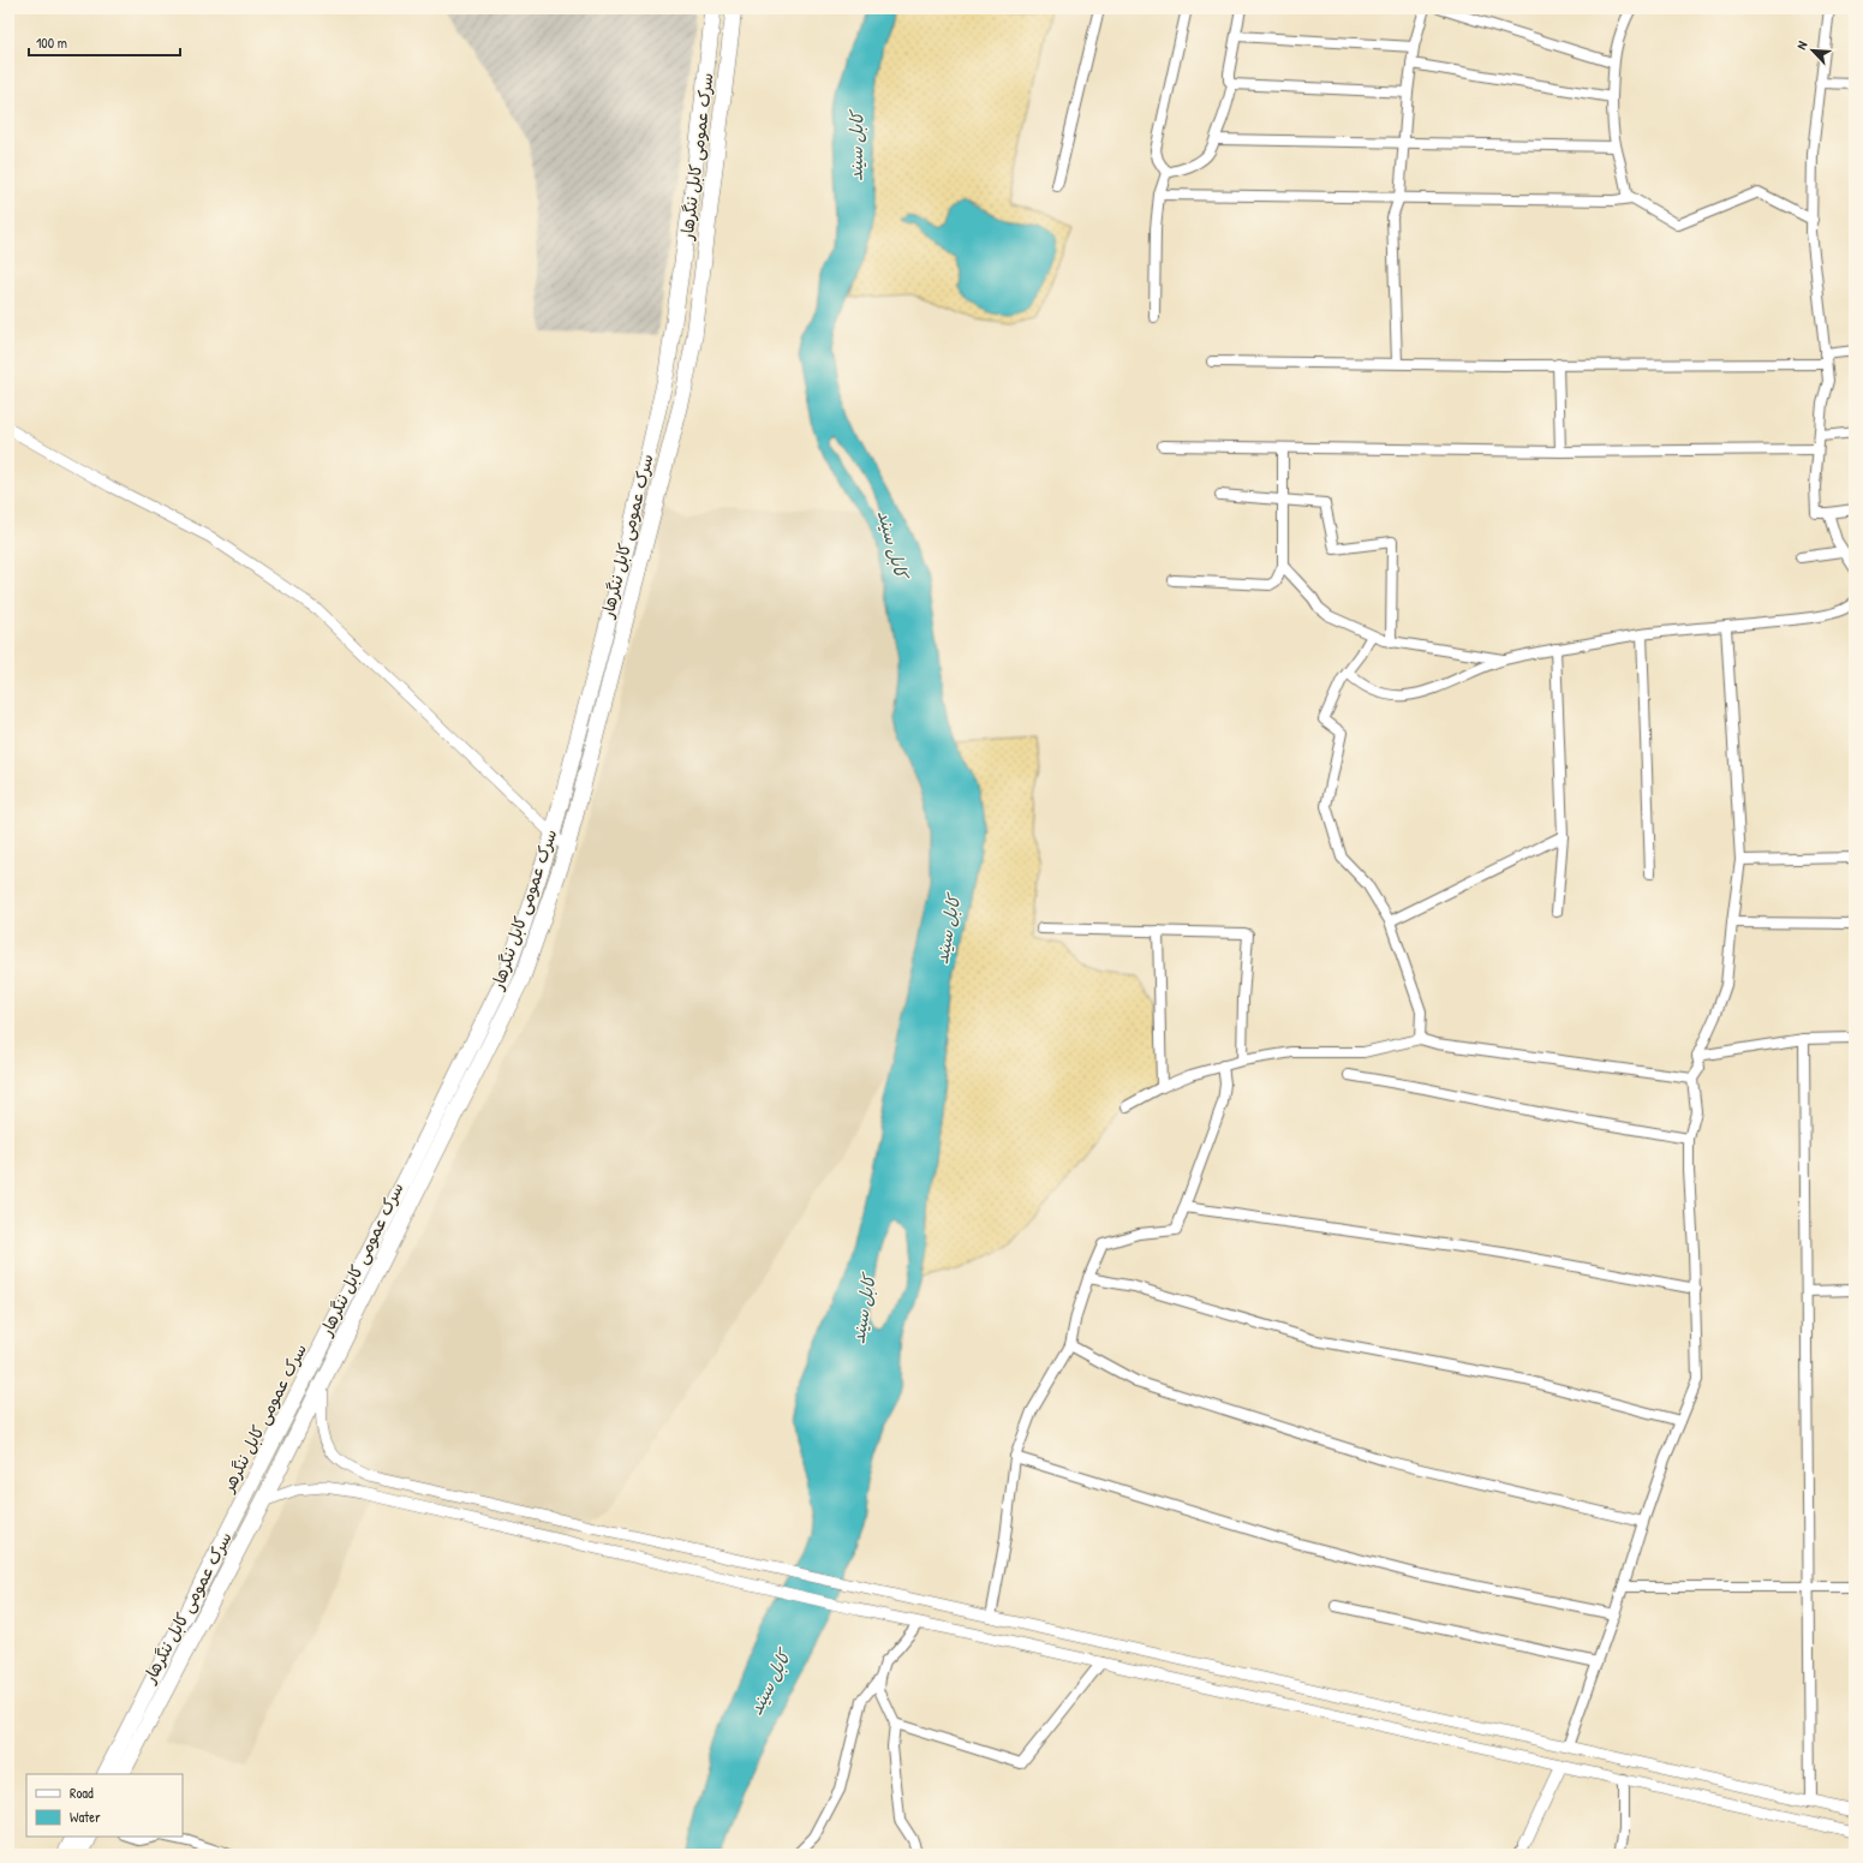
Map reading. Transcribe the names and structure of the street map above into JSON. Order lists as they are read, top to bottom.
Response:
{
  "streets": {
    "highway": ["سرک عمومی کابل ننگرهار", "سرک عمومی کابل ننگرهر"]
  },
  "crossings": [
    ["سرک عمومی کابل ننگرهار", "سرک عمومی کابل ننگرهر"]
  ],
  "water": ["کابل سيند"],
  "legend": ["Road", "Water"],
  "scale_bar": "100 m",
  "north": "top left"
}
